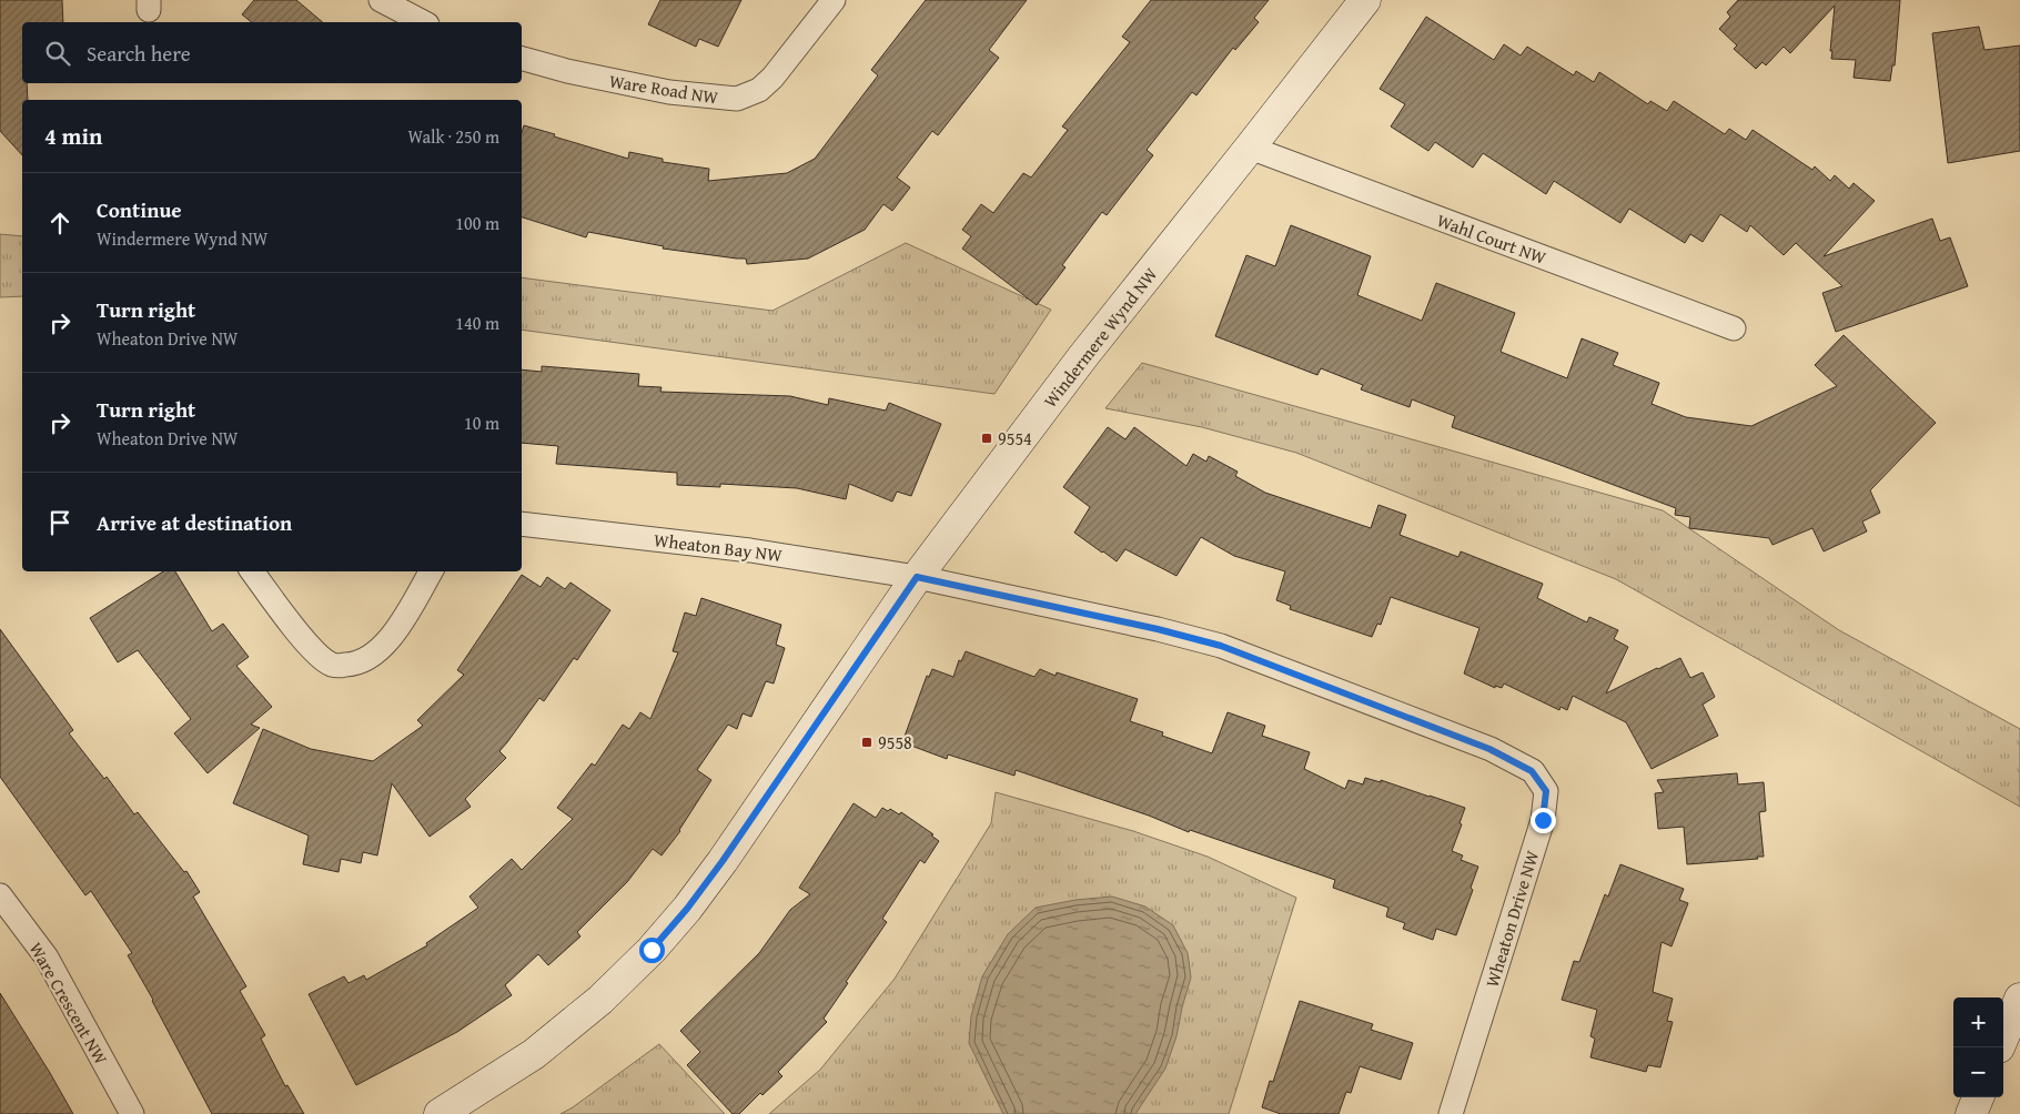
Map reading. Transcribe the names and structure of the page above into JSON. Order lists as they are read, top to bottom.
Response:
{
  "streets": {
    "street": [
      "Ware Road NW",
      "Wahl Court NW",
      "Windermere Wynd NW",
      "Wheaton Bay NW",
      "Wheaton Drive NW",
      "Ware Crescent NW"
    ]
  },
  "crossings": [
    ["Wahl Court NW", "Windermere Wynd NW"],
    ["Windermere Wynd NW", "Wheaton Bay NW"],
    ["Windermere Wynd NW", "Wheaton Drive NW"],
    ["Wheaton Bay NW", "Wheaton Drive NW"]
  ],
  "places": {
    "transit": ["9554", "9558"]
  },
  "page": {
    "search": "Search here",
    "heading": ["4 min", "Walk · 250 m"],
    "list": [
      ["Continue", "Windermere Wynd NW", "100 m"],
      ["Turn right", "Wheaton Drive NW", "140 m"],
      ["Turn right", "Wheaton Drive NW", "10 m"],
      "Arrive at destination"
    ],
    "map_buttons": ["+", "−"]
  }
}
